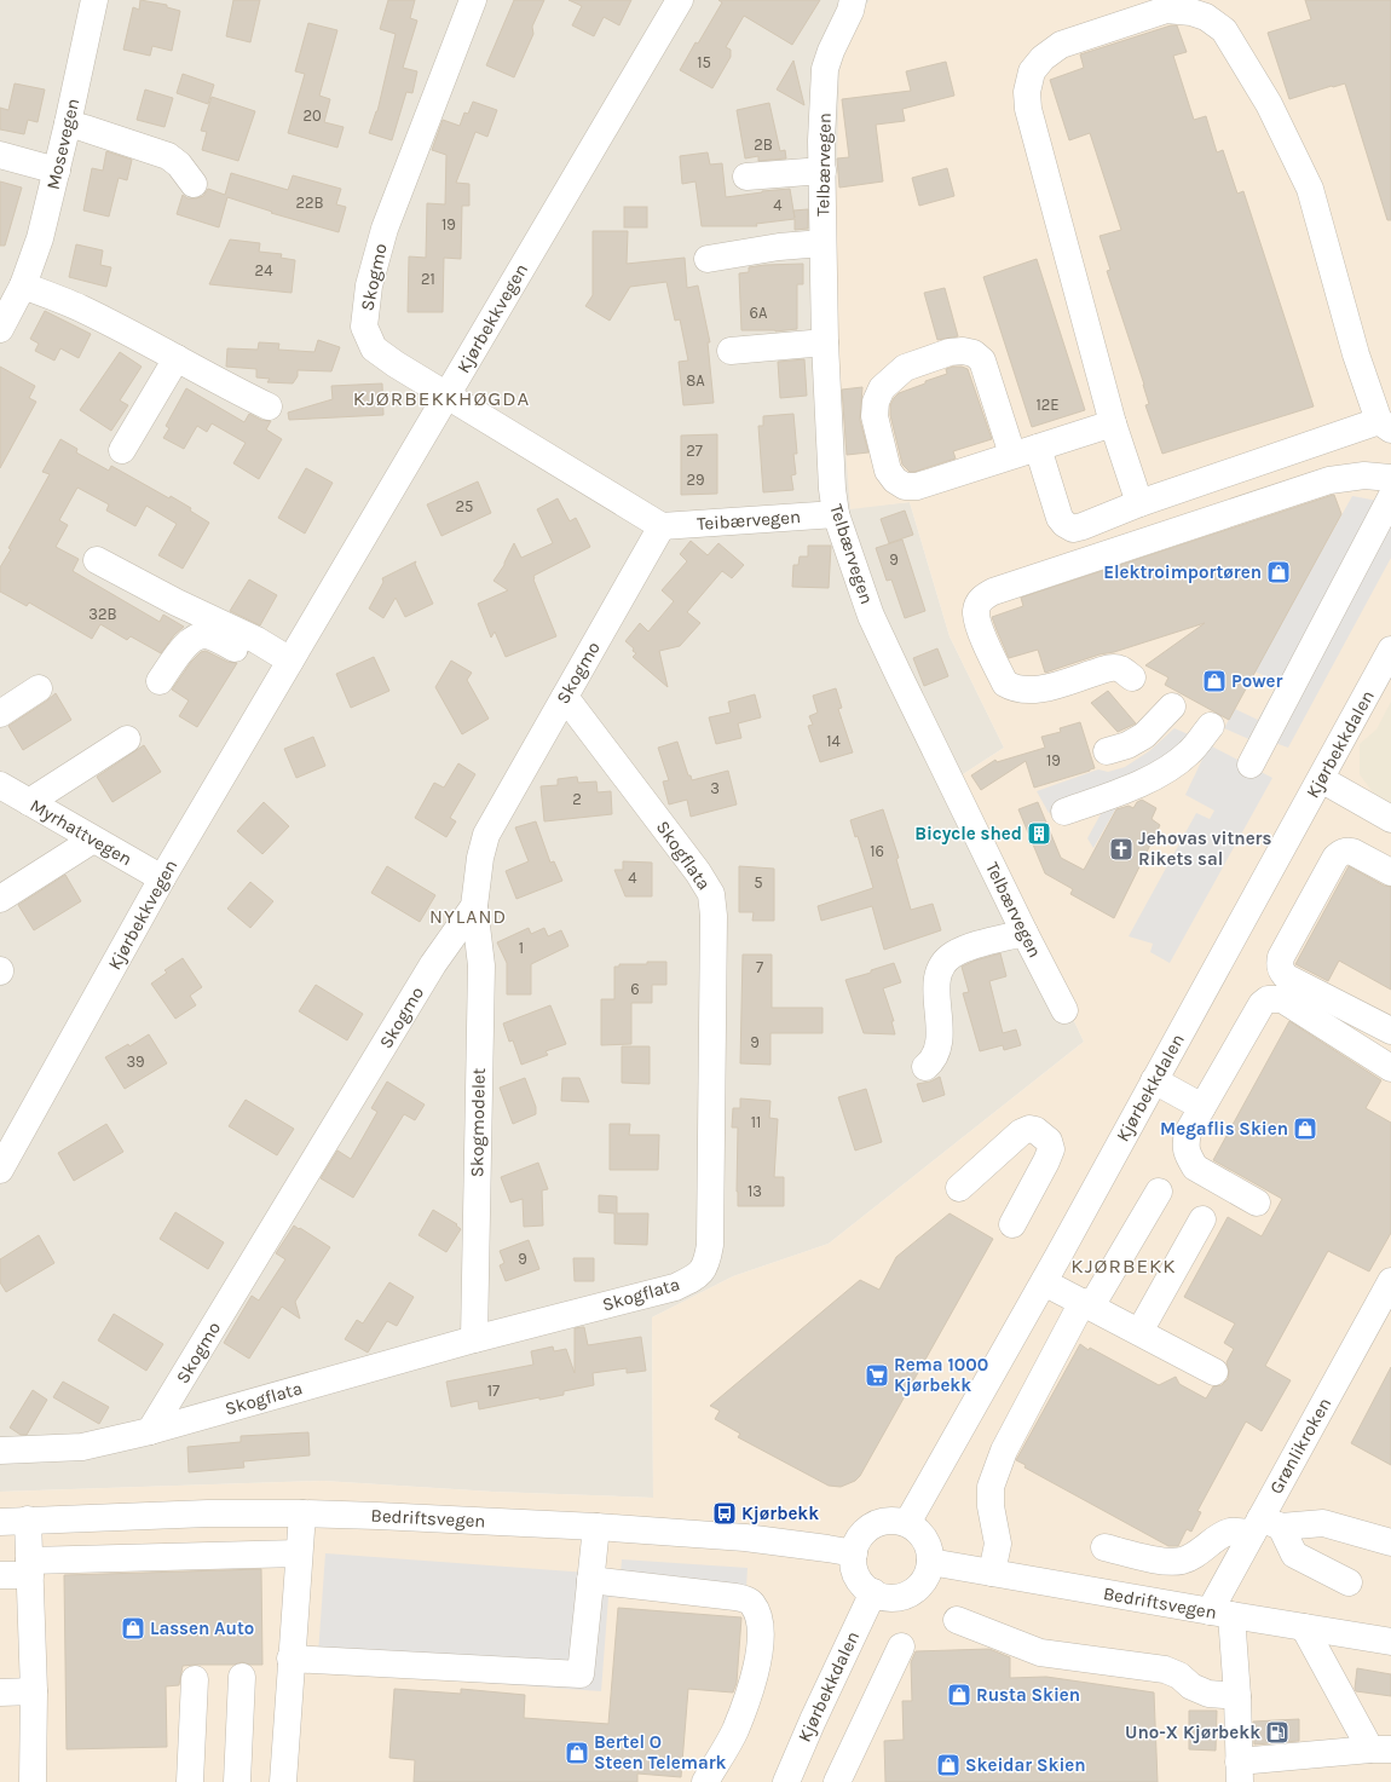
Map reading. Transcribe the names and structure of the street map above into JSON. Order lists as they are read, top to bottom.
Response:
{
  "streets": {
    "street": [
      "Mosevegen",
      "Telbærvegen",
      "Skogmo",
      "Kjørbekkvegen",
      "Teibærvegen",
      "Kjørbekkdalen",
      "Myrhattvegen",
      "Skogflata",
      "Skogmodelet",
      "Grønlikroken",
      "Bedriftsvegen"
    ]
  },
  "crossings": [
    ["Telbærvegen", "Teibærvegen"],
    ["Skogmo", "Kjørbekkvegen"],
    ["Skogmo", "Teibærvegen"],
    ["Skogmo", "Skogflata"],
    ["Skogmo", "Skogmodelet"],
    ["Kjørbekkvegen", "Myrhattvegen"],
    ["Kjørbekkdalen", "Bedriftsvegen"],
    ["Skogflata", "Skogmodelet"],
    ["Grønlikroken", "Bedriftsvegen"]
  ],
  "districts": ["KJØRBEKKHØGDA", "NYLAND", "KJØRBEKK"],
  "places": {
    "shop": [
      "Elektroimportøren",
      "Power",
      "Megaflis Skien",
      "Lassen Auto",
      "Rusta Skien",
      "Bertel O Steen Telemark",
      "Skeidar Skien"
    ],
    "building": ["Bicycle shed"],
    "church": ["Jehovas vitners Rikets sal"],
    "supermarket": ["Rema 1000 Kjørbekk"],
    "bus stop": ["Kjørbekk"],
    "fuel station": ["Uno-X Kjørbekk"]
  },
  "house_numbers": [
    "15",
    "20",
    "2B",
    "22B",
    "4",
    "19",
    "24",
    "21",
    "6A",
    "8A",
    "12E",
    "27",
    "29",
    "25",
    "9",
    "32B",
    "14",
    "19",
    "3",
    "2",
    "16",
    "4",
    "5",
    "1",
    "7",
    "6",
    "9",
    "39",
    "11",
    "13",
    "9",
    "17"
  ]
}
